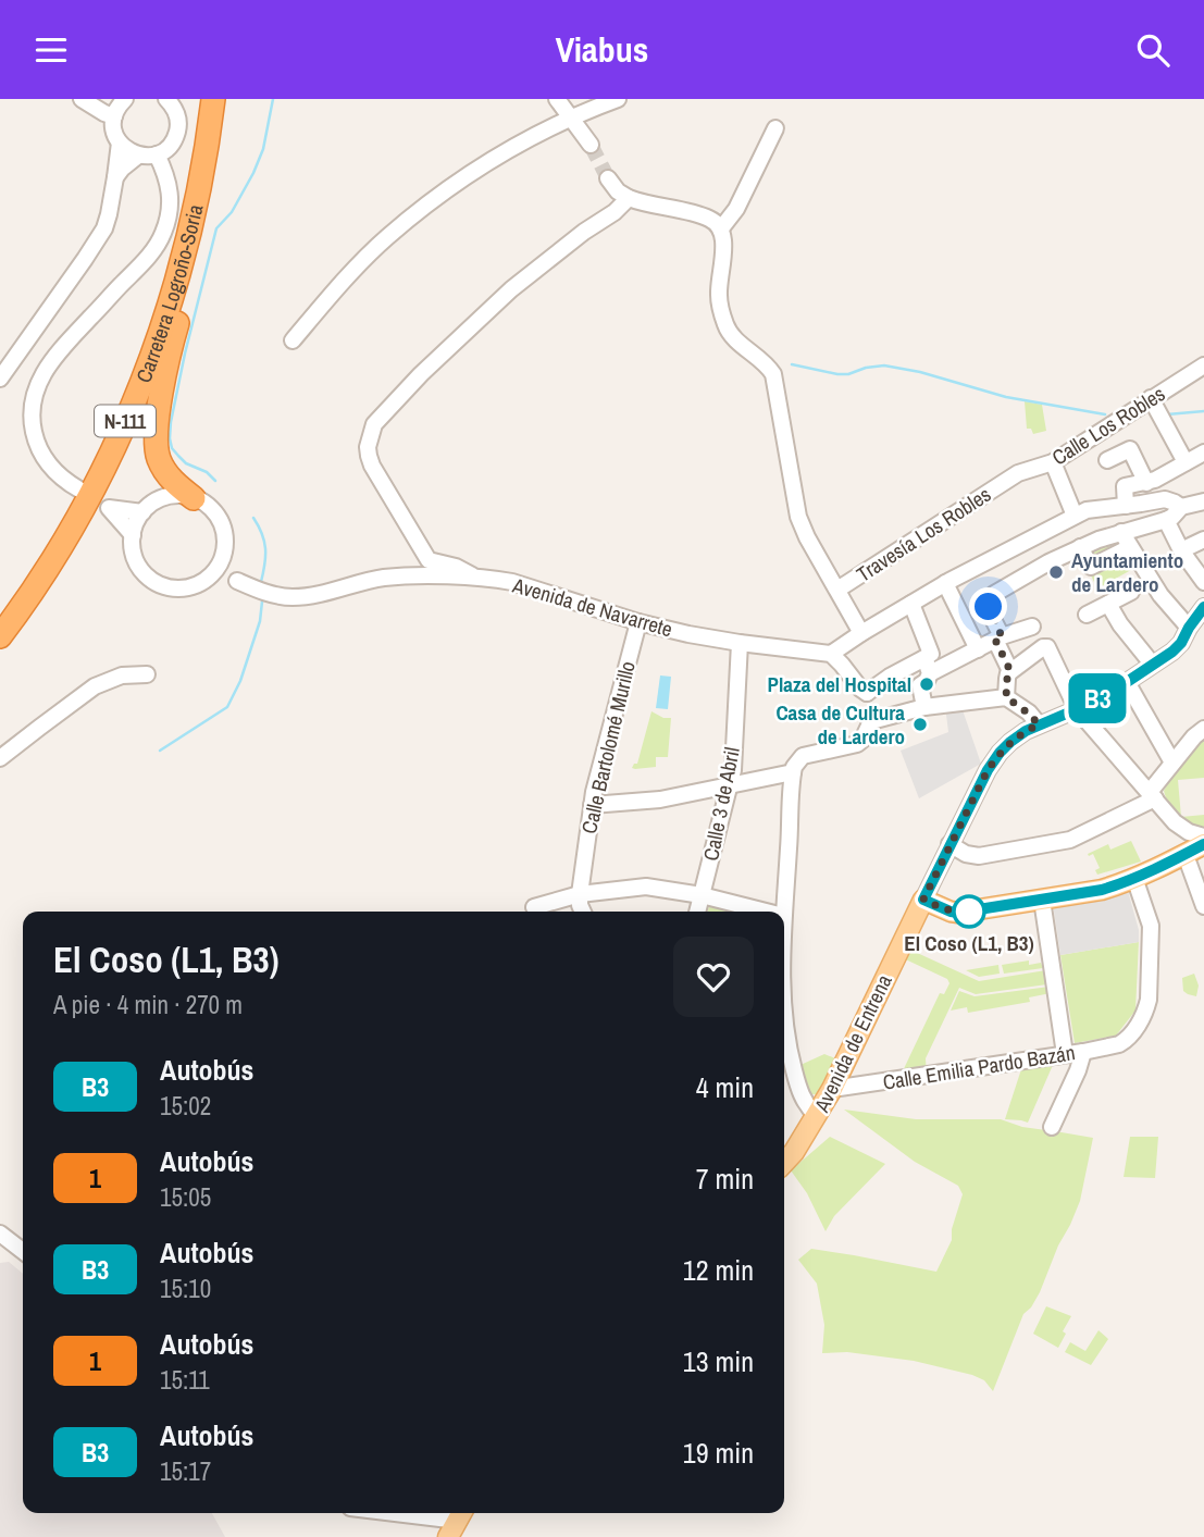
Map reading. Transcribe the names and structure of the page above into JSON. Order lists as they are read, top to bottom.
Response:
{
  "streets": {
    "highway": ["Carretera Logroño-Soria", "N-111"],
    "main road": ["Avenida de Entrena"],
    "street": [
      "Calle Los Robles",
      "Travesía Los Robles",
      "Avenida de Navarrete",
      "Calle Bartolomé Murillo",
      "Calle 3 de Abril",
      "Calle Emilia Pardo Bazán"
    ]
  },
  "crossings": [
    ["Calle Los Robles", "Travesía Los Robles"],
    ["Avenida de Navarrete", "Calle Bartolomé Murillo"],
    ["Avenida de Navarrete", "Calle 3 de Abril"],
    ["Avenida de Entrena", "Calle Emilia Pardo Bazán"]
  ],
  "places": [
    "Ayuntamiento de Lardero",
    "Plaza del Hospital",
    "Casa de Cultura de Lardero",
    "El Coso (L1, B3)"
  ],
  "lines": ["bus line B3"],
  "page": {
    "header": "Viabus",
    "on_map": "B3",
    "heading": ["El Coso (L1, B3)", "A pie · 4 min · 270 m"],
    "list": [
      {
        "mark": "B3",
        "name": "Autobús",
        "note": "15:02",
        "value": "4 min"
      },
      {
        "mark": "1",
        "name": "Autobús",
        "note": "15:05",
        "value": "7 min"
      },
      {
        "mark": "B3",
        "name": "Autobús",
        "note": "15:10",
        "value": "12 min"
      },
      {
        "mark": "1",
        "name": "Autobús",
        "note": "15:11",
        "value": "13 min"
      },
      {
        "mark": "B3",
        "name": "Autobús",
        "note": "15:17",
        "value": "19 min"
      }
    ]
  }
}
